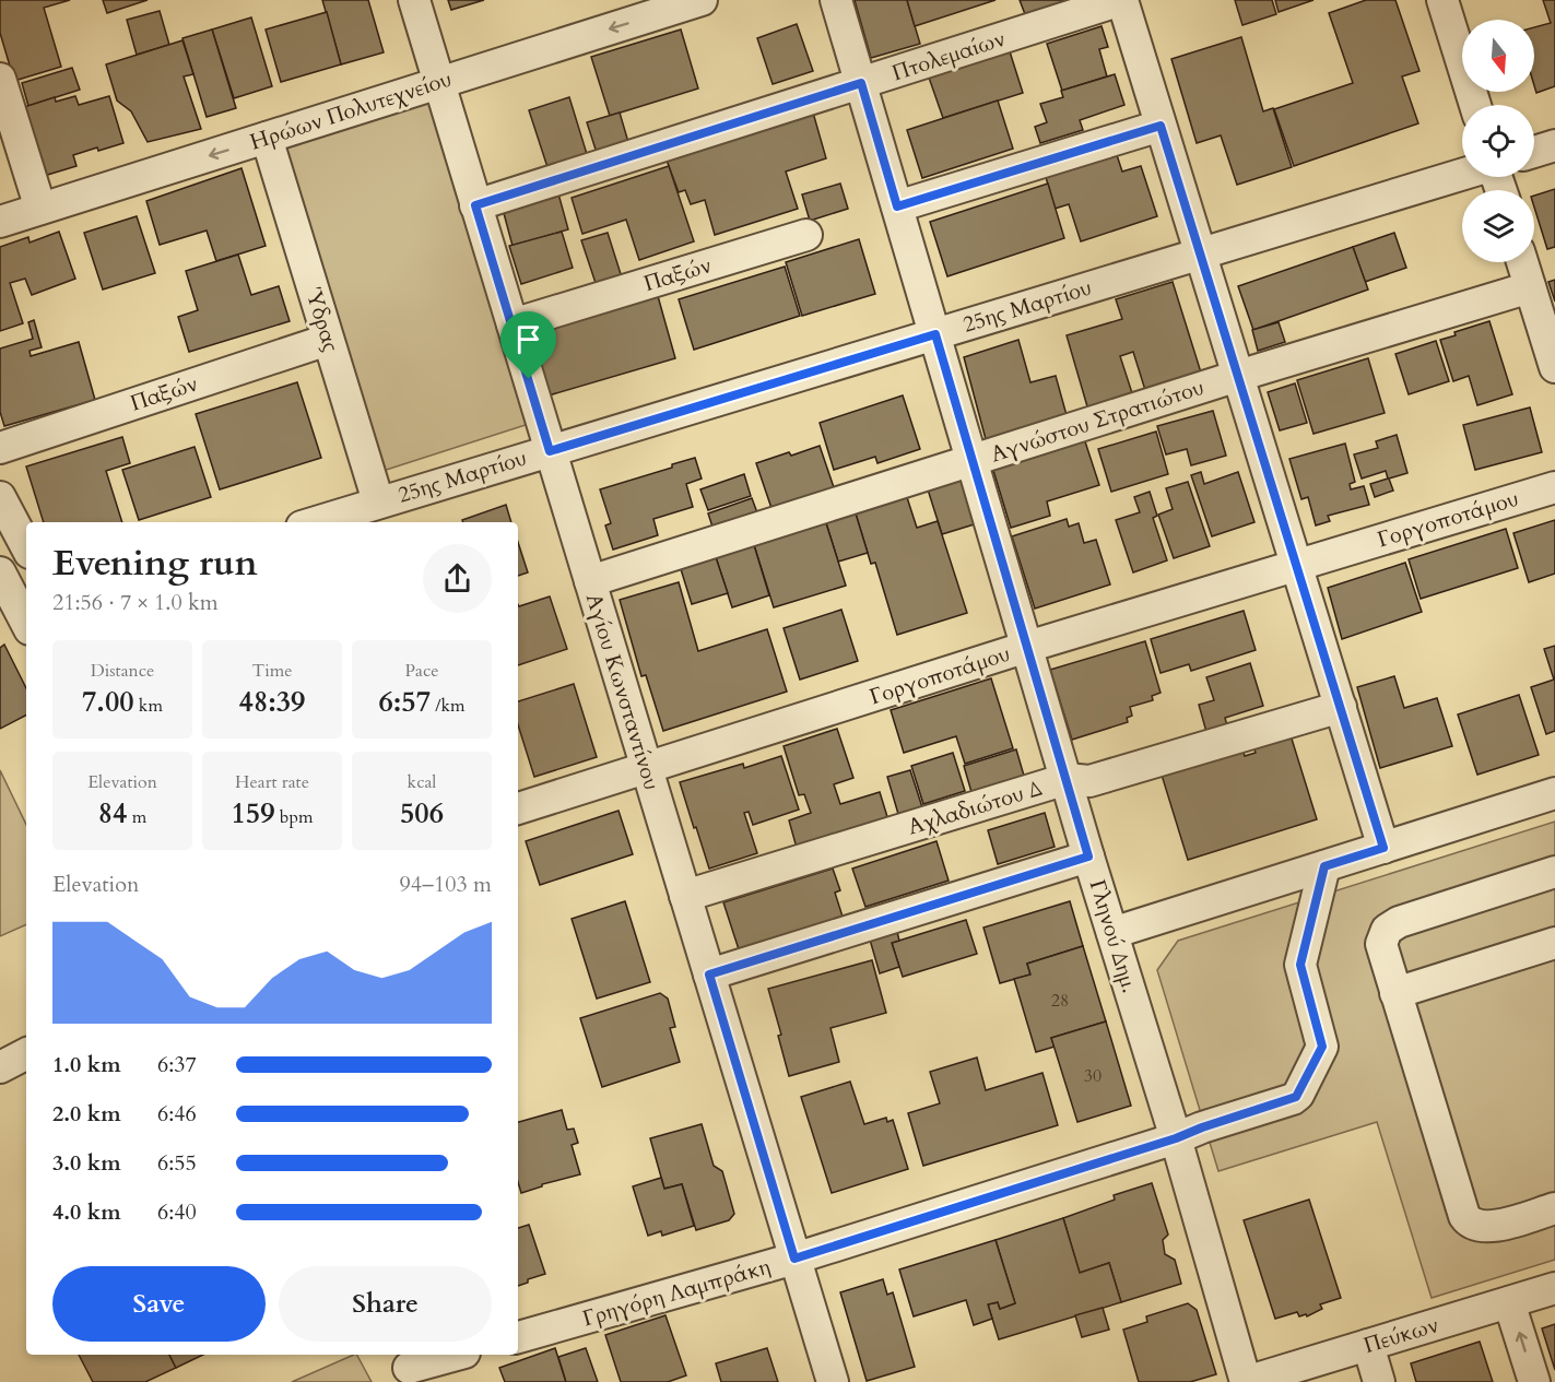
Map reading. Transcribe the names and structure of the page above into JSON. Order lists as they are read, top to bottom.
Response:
{
  "streets": {
    "street": [
      "Πτολεμαίων",
      "Ηρώων Πολυτεχνείου",
      "Παξών",
      "25ης Μαρτίου",
      "Ύδρας",
      "Αγνώστου Στρατιώτου",
      "Γοργοποτάμου",
      "Αγίου Κωνσταντίνου",
      "Αχλαδιώτου Δ",
      "Γληνού Δημ.",
      "Γρηγόρη Λαμπράκη",
      "Πεύκων"
    ]
  },
  "crossings": [
    ["Πτολεμαίων", "Αγίου Κωνσταντίνου"],
    ["Πτολεμαίων", "Γληνού Δημ."],
    ["Ηρώων Πολυτεχνείου", "Ύδρας"],
    ["Ηρώων Πολυτεχνείου", "Αγίου Κωνσταντίνου"],
    ["Παξών", "Ύδρας"],
    ["Παξών", "Αγίου Κωνσταντίνου"],
    ["25ης Μαρτίου", "Ύδρας"],
    ["25ης Μαρτίου", "Αγίου Κωνσταντίνου"],
    ["25ης Μαρτίου", "Γληνού Δημ."],
    ["Αγνώστου Στρατιώτου", "Αγίου Κωνσταντίνου"],
    ["Αγνώστου Στρατιώτου", "Γληνού Δημ."],
    ["Γοργοποτάμου", "Αγίου Κωνσταντίνου"],
    ["Γοργοποτάμου", "Γληνού Δημ."],
    ["Αγίου Κωνσταντίνου", "Αχλαδιώτου Δ"],
    ["Αγίου Κωνσταντίνου", "Γρηγόρη Λαμπράκη"],
    ["Αχλαδιώτου Δ", "Γληνού Δημ."],
    ["Γληνού Δημ.", "Γρηγόρη Λαμπράκη"],
    ["Γληνού Δημ.", "Πεύκων"]
  ],
  "one_way": ["Ηρώων Πολυτεχνείου"],
  "house_numbers": ["28", "30"],
  "north": "bottom",
  "page": {
    "heading": ["Evening run", "21:56 · 7 × 1.0 km"],
    "stats": [
      ["Distance", "7.00 km"],
      ["Time", "48:39"],
      ["Pace", "6:57 /km"],
      ["Elevation", "84 m"],
      ["Heart rate", "159 bpm"],
      ["kcal", "506"]
    ],
    "chart": ["Elevation", "94–103 m"],
    "list": [
      {
        "name": "1.0 km",
        "note": "6:37"
      },
      {
        "name": "2.0 km",
        "note": "6:46"
      },
      {
        "name": "3.0 km",
        "note": "6:55"
      },
      {
        "name": "4.0 km",
        "note": "6:40"
      }
    ],
    "buttons": ["Save", "Share"]
  }
}
